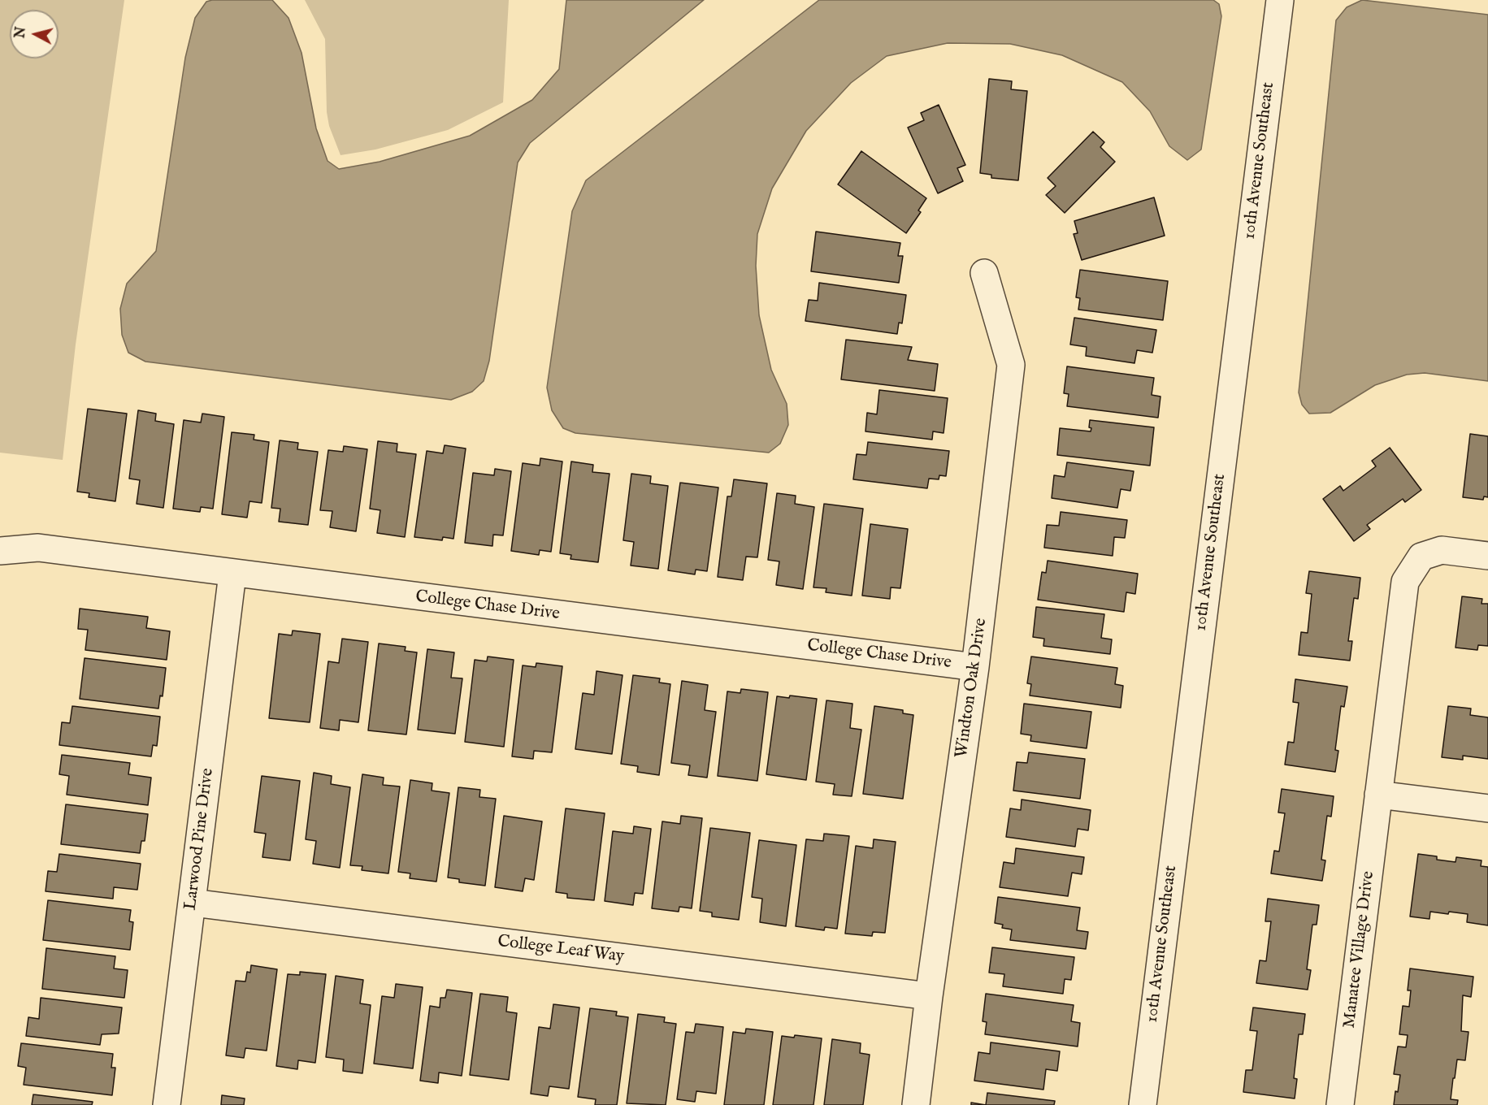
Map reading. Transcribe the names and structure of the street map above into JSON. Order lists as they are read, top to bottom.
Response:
{
  "streets": {
    "street": [
      "10th Avenue Southeast",
      "College Chase Drive",
      "Windton Oak Drive",
      "Larwood Pine Drive",
      "College Leaf Way",
      "Manatee Village Drive"
    ]
  },
  "crossings": [
    ["College Chase Drive", "Windton Oak Drive"],
    ["College Chase Drive", "Larwood Pine Drive"],
    ["Windton Oak Drive", "College Leaf Way"],
    ["Larwood Pine Drive", "College Leaf Way"]
  ],
  "north": "left"
}
